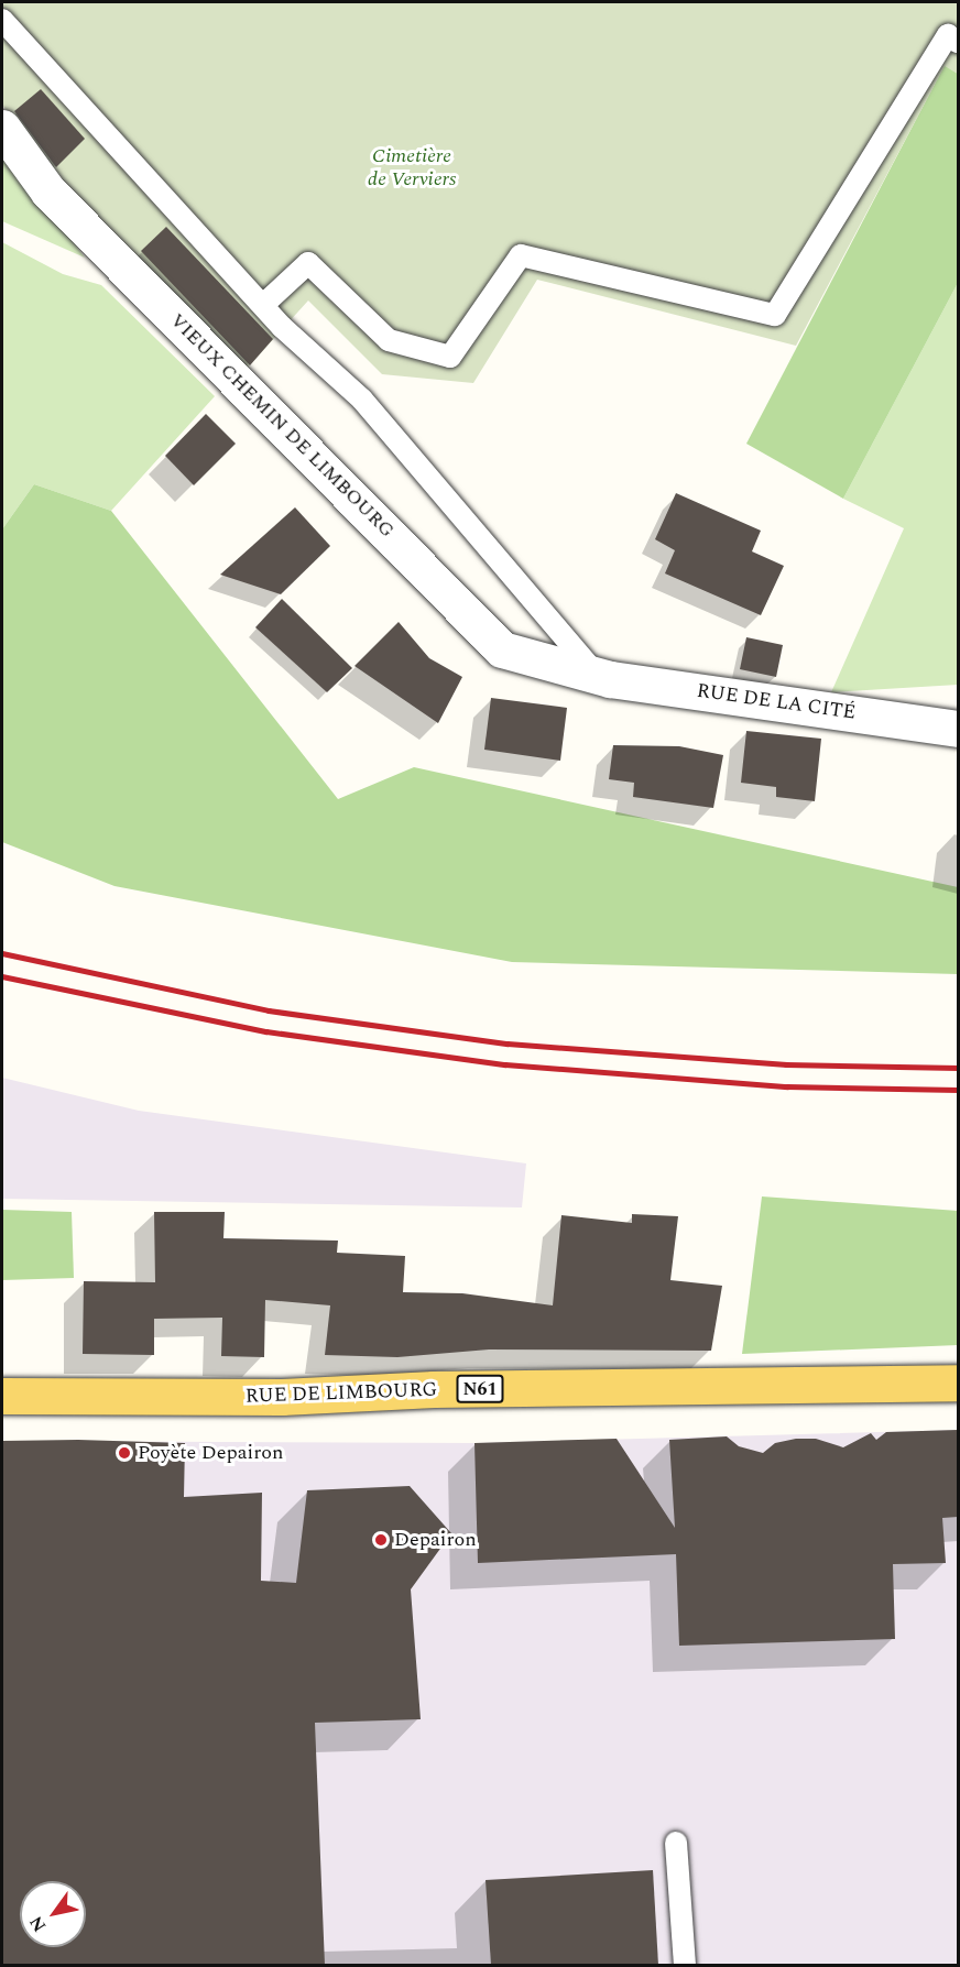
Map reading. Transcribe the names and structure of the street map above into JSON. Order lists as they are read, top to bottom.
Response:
{
  "streets": {
    "main road": ["N61", "RUE DE LIMBOURG"],
    "street": ["VIEUX CHEMIN DE LIMBOURG", "RUE DE LA CITÉ"]
  },
  "crossings": [
    ["VIEUX CHEMIN DE LIMBOURG", "RUE DE LA CITÉ"]
  ],
  "parks": ["Cimetière de Verviers"],
  "places": ["Poyète Depairon", "Depairon"],
  "north": "bottom left"
}
